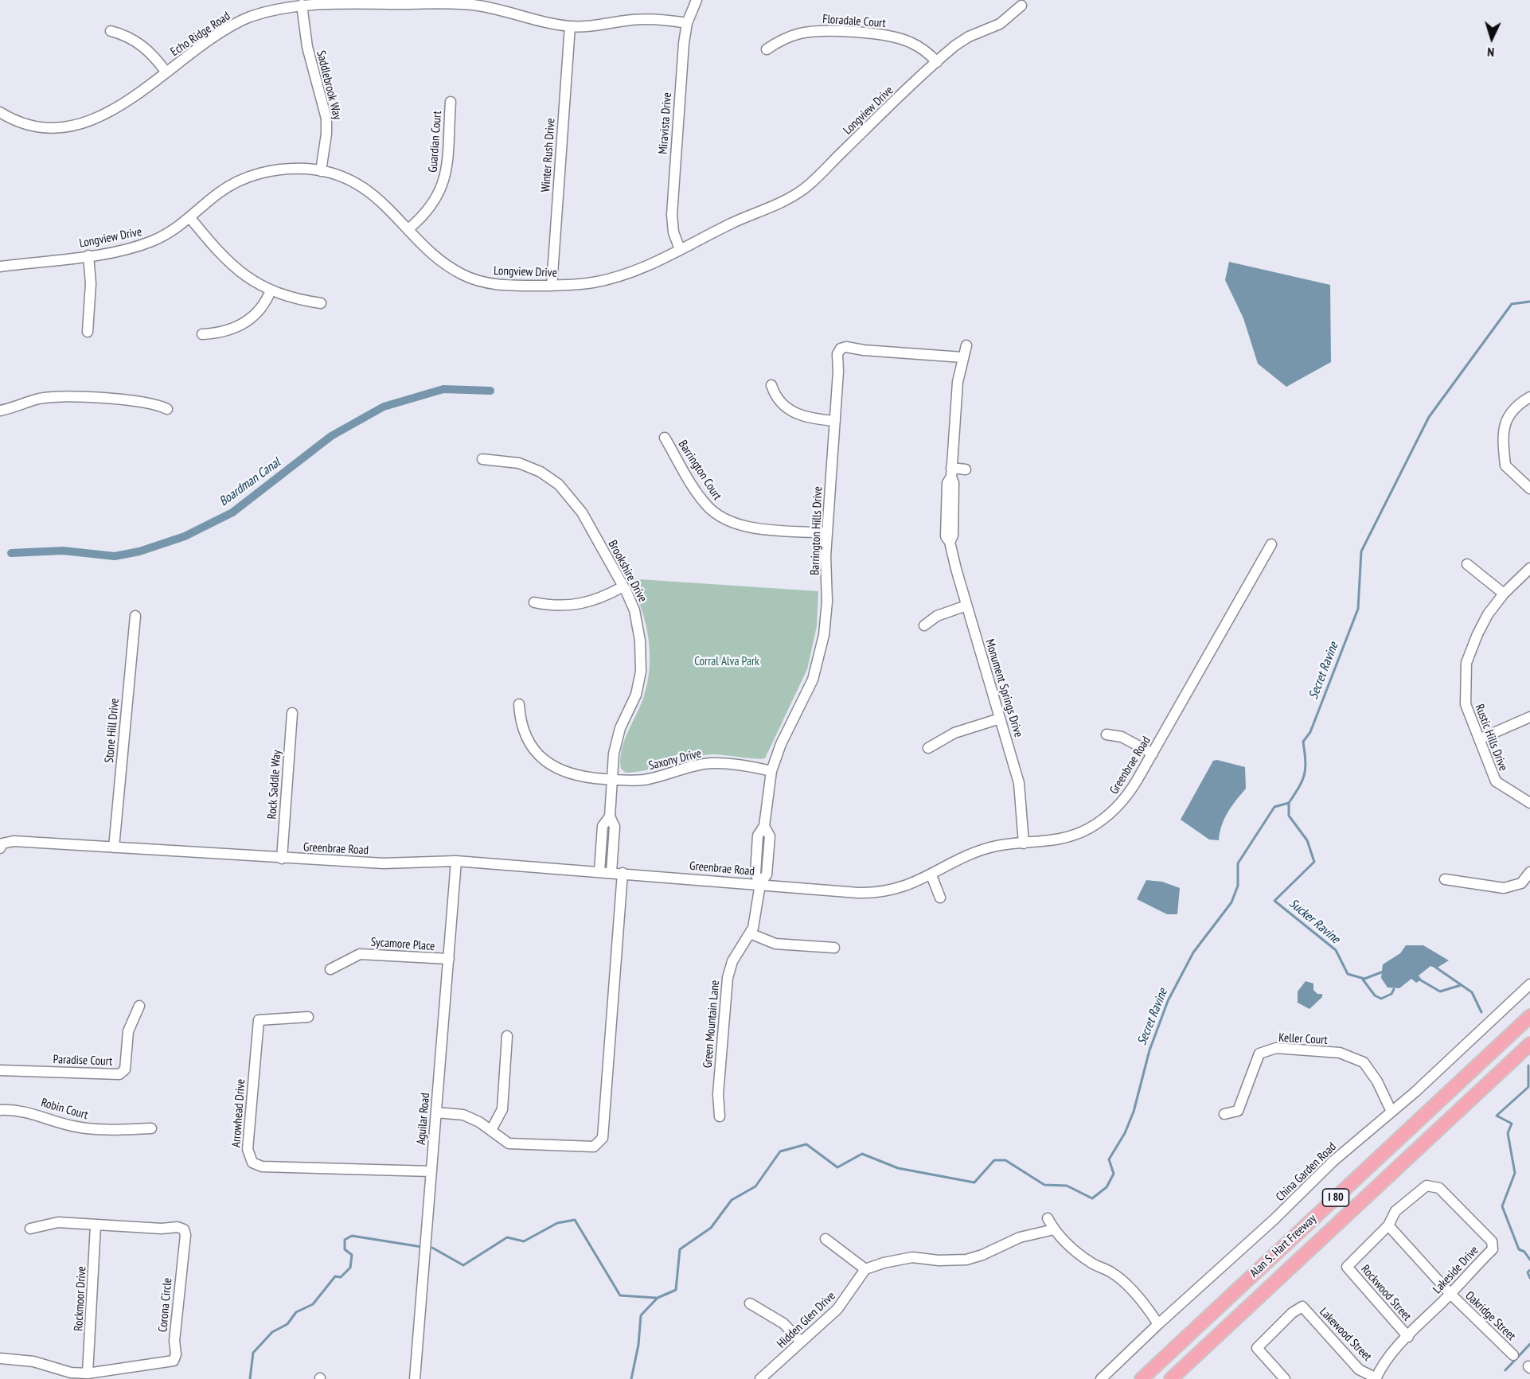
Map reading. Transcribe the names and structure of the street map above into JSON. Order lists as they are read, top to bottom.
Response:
{
  "streets": {
    "highway": ["I 80", "Alan S. Hart Freeway"],
    "street": [
      "Floradale Court",
      "Echo Ridge Road",
      "Saddlebrook Way",
      "Longview Drive",
      "Miravista Drive",
      "Guardian Court",
      "Winter Rush Drive",
      "Barrington Court",
      "Barrington Hills Drive",
      "Brookshire Drive",
      "Monument Springs Drive",
      "Stone Hill Drive",
      "Rustic Hills Drive",
      "Saxony Drive",
      "Greenbrae Road",
      "Rock Saddle Way",
      "Sycamore Place",
      "Green Mountain Lane",
      "Keller Court",
      "Paradise Court",
      "Robin Court",
      "Arrowhead Drive",
      "Aguilar Road",
      "China Garden Road",
      "Lakeside Drive",
      "Rockwood Street",
      "Rockmoor Drive",
      "Corona Circle",
      "Oakridge Street",
      "Hidden Glen Drive",
      "Lakewood Street"
    ]
  },
  "crossings": [
    ["Floradale Court", "Longview Drive"],
    ["Echo Ridge Road", "Saddlebrook Way"],
    ["Echo Ridge Road", "Miravista Drive"],
    ["Echo Ridge Road", "Winter Rush Drive"],
    ["Saddlebrook Way", "Longview Drive"],
    ["Longview Drive", "Miravista Drive"],
    ["Longview Drive", "Guardian Court"],
    ["Longview Drive", "Winter Rush Drive"],
    ["Barrington Court", "Barrington Hills Drive"],
    ["Barrington Hills Drive", "Monument Springs Drive"],
    ["Barrington Hills Drive", "Saxony Drive"],
    ["Barrington Hills Drive", "Greenbrae Road"],
    ["Barrington Hills Drive", "Green Mountain Lane"],
    ["Brookshire Drive", "Saxony Drive"],
    ["Brookshire Drive", "Greenbrae Road"],
    ["Monument Springs Drive", "Greenbrae Road"],
    ["Stone Hill Drive", "Greenbrae Road"],
    ["Greenbrae Road", "Rock Saddle Way"],
    ["Greenbrae Road", "Green Mountain Lane"],
    ["Greenbrae Road", "Aguilar Road"],
    ["Sycamore Place", "Aguilar Road"],
    ["Keller Court", "China Garden Road"],
    ["Arrowhead Drive", "Aguilar Road"],
    ["Lakeside Drive", "Rockwood Street"],
    ["Lakeside Drive", "Oakridge Street"],
    ["Lakeside Drive", "Lakewood Street"],
    ["Rockwood Street", "Oakridge Street"],
    ["Rockmoor Drive", "Corona Circle"]
  ],
  "water": ["Boardman Canal", "Secret Ravine", "Sucker Ravine"],
  "parks": ["Corral Alva Park"],
  "north": "bottom"
}
